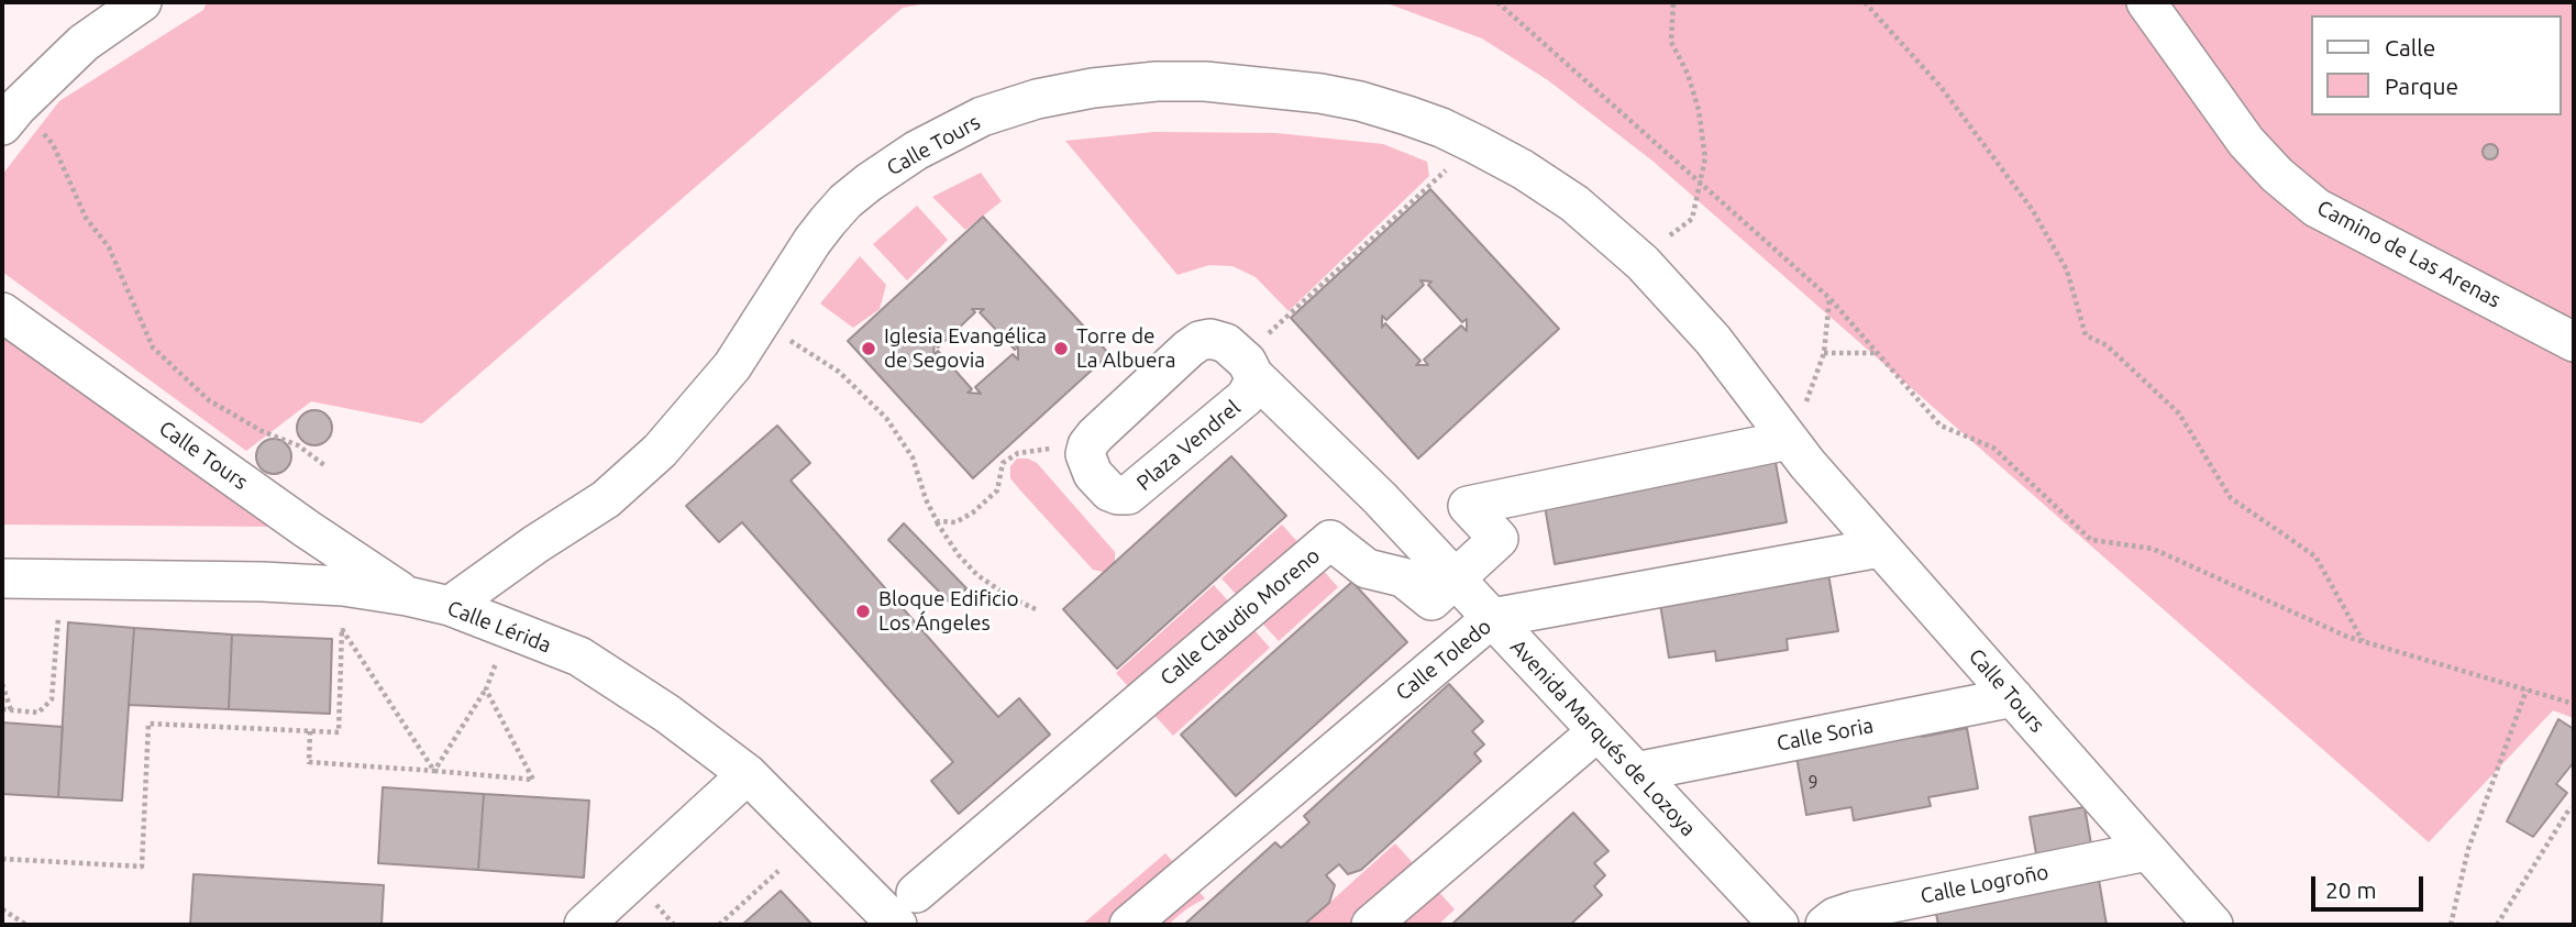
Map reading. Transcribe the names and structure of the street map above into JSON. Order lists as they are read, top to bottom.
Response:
{
  "streets": {
    "street": [
      "Calle Tours",
      "Camino de Las Arenas",
      "Plaza Vendrel",
      "Calle Claudio Moreno",
      "Calle Lérida",
      "Calle Toledo",
      "Calle Soria",
      "Avenida Marqués de Lozoya",
      "Calle Logroño"
    ]
  },
  "crossings": [
    ["Calle Tours", "Calle Claudio Moreno"],
    ["Calle Tours", "Calle Lérida"],
    ["Calle Tours", "Calle Toledo"],
    ["Calle Tours", "Calle Soria"],
    ["Calle Tours", "Calle Logroño"],
    ["Plaza Vendrel", "Avenida Marqués de Lozoya"],
    ["Calle Claudio Moreno", "Avenida Marqués de Lozoya"],
    ["Calle Toledo", "Avenida Marqués de Lozoya"],
    ["Calle Soria", "Avenida Marqués de Lozoya"]
  ],
  "places": ["Iglesia Evangélica de Segovia", "Torre de La Albuera", "Bloque Edificio Los Ángeles"],
  "house_numbers": ["9"],
  "legend": ["Calle", "Parque"],
  "scale_bar": "20 m"
}
